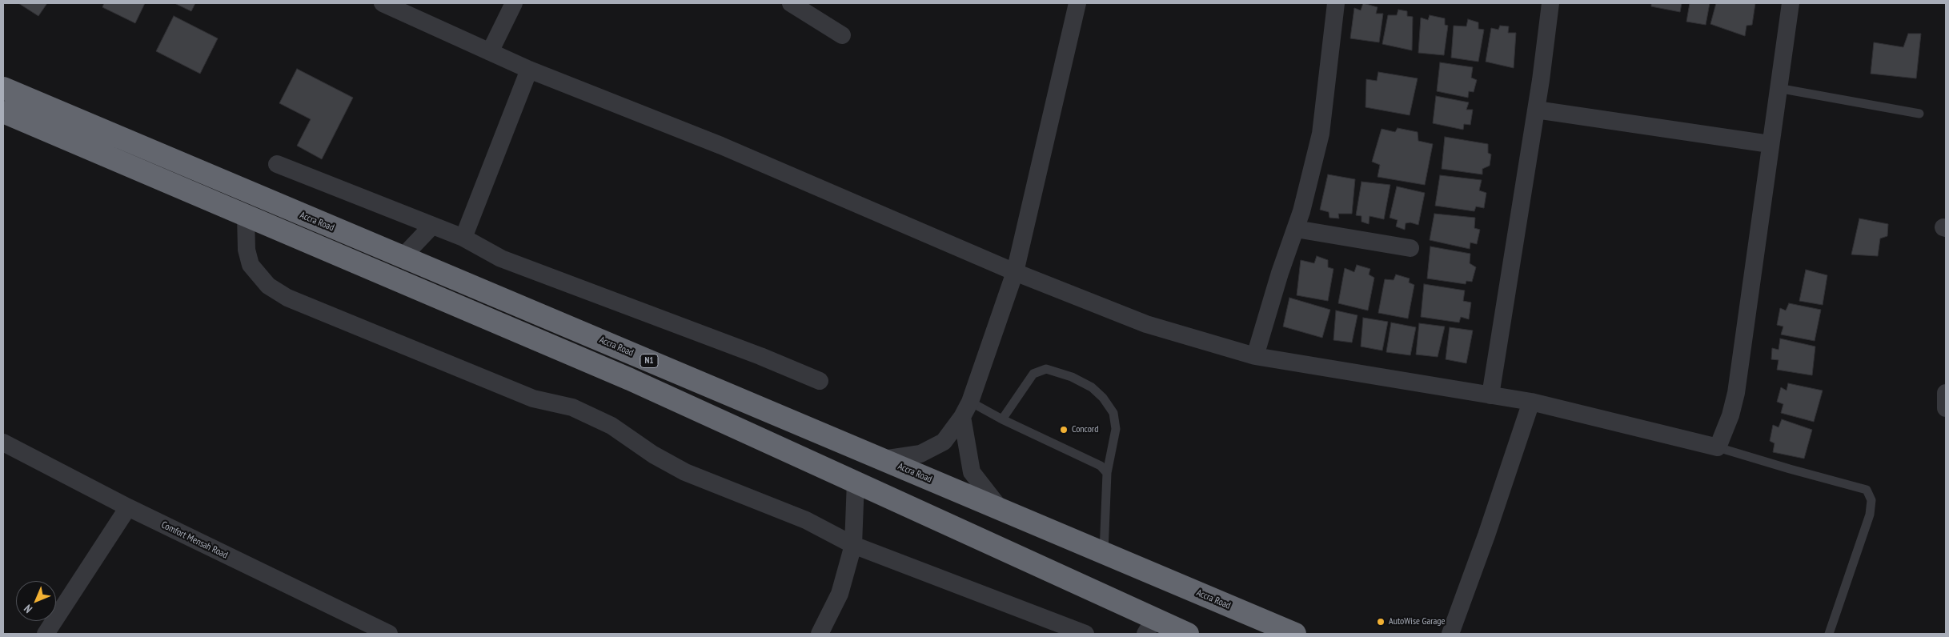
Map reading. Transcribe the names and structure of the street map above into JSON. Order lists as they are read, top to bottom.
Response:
{
  "streets": {
    "highway": ["Accra Road", "N1"],
    "street": ["Comfort Mensah Road"]
  },
  "places": ["Concord", "AutoWise Garage"],
  "north": "bottom left"
}
